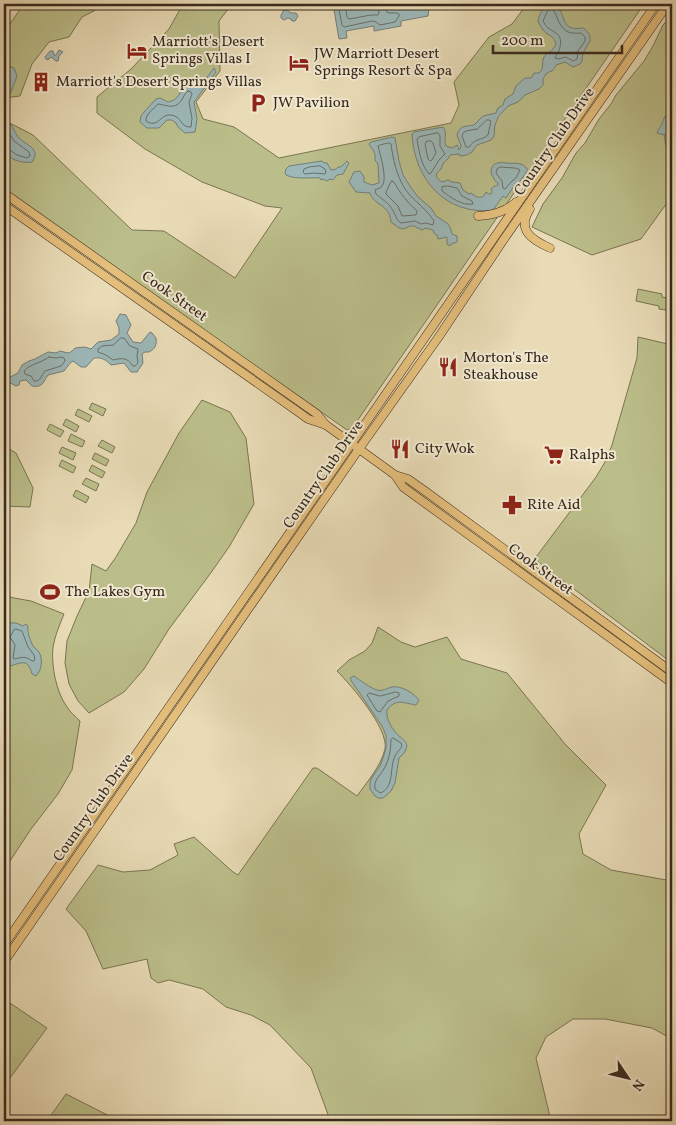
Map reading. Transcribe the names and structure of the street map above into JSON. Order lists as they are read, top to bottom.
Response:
{
  "streets": {
    "main road": ["Country Club Drive", "Cook Street"]
  },
  "crossings": [
    ["Country Club Drive", "Cook Street"]
  ],
  "places": {
    "hotel": ["Marriott's Desert Springs Villas I", "JW Marriott Desert Springs Resort & Spa"],
    "building": ["Marriott's Desert Springs Villas"],
    "parking": ["JW Pavilion"],
    "restaurant": ["Morton's The Steakhouse", "City Wok"],
    "supermarket": ["Ralphs"],
    "pharmacy": ["Rite Aid"],
    "sports": ["The Lakes Gym"]
  },
  "scale_bar": "200 m",
  "north": "bottom right"
}
